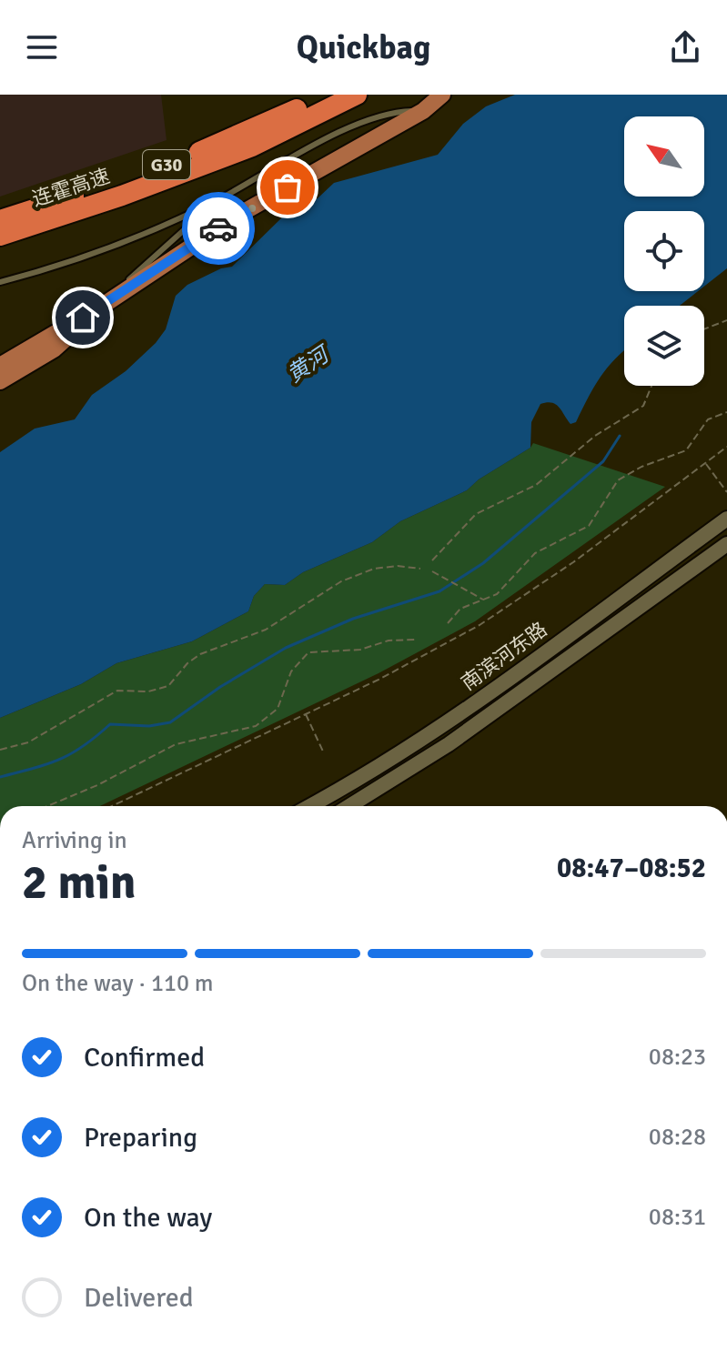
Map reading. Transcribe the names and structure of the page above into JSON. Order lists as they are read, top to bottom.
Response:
{
  "streets": {
    "highway": ["G30", "连霍高速"],
    "main road": ["南滨河东路"]
  },
  "water": ["黄河"],
  "north": "top left",
  "page": {
    "header": "Quickbag",
    "heading": ["2 min", "Arriving in", "08:47–08:52"],
    "bar": "On the way · 110 m",
    "list": [
      ["Confirmed", "08:23"],
      ["Preparing", "08:28"],
      ["On the way", "08:31"],
      "Delivered"
    ]
  }
}
